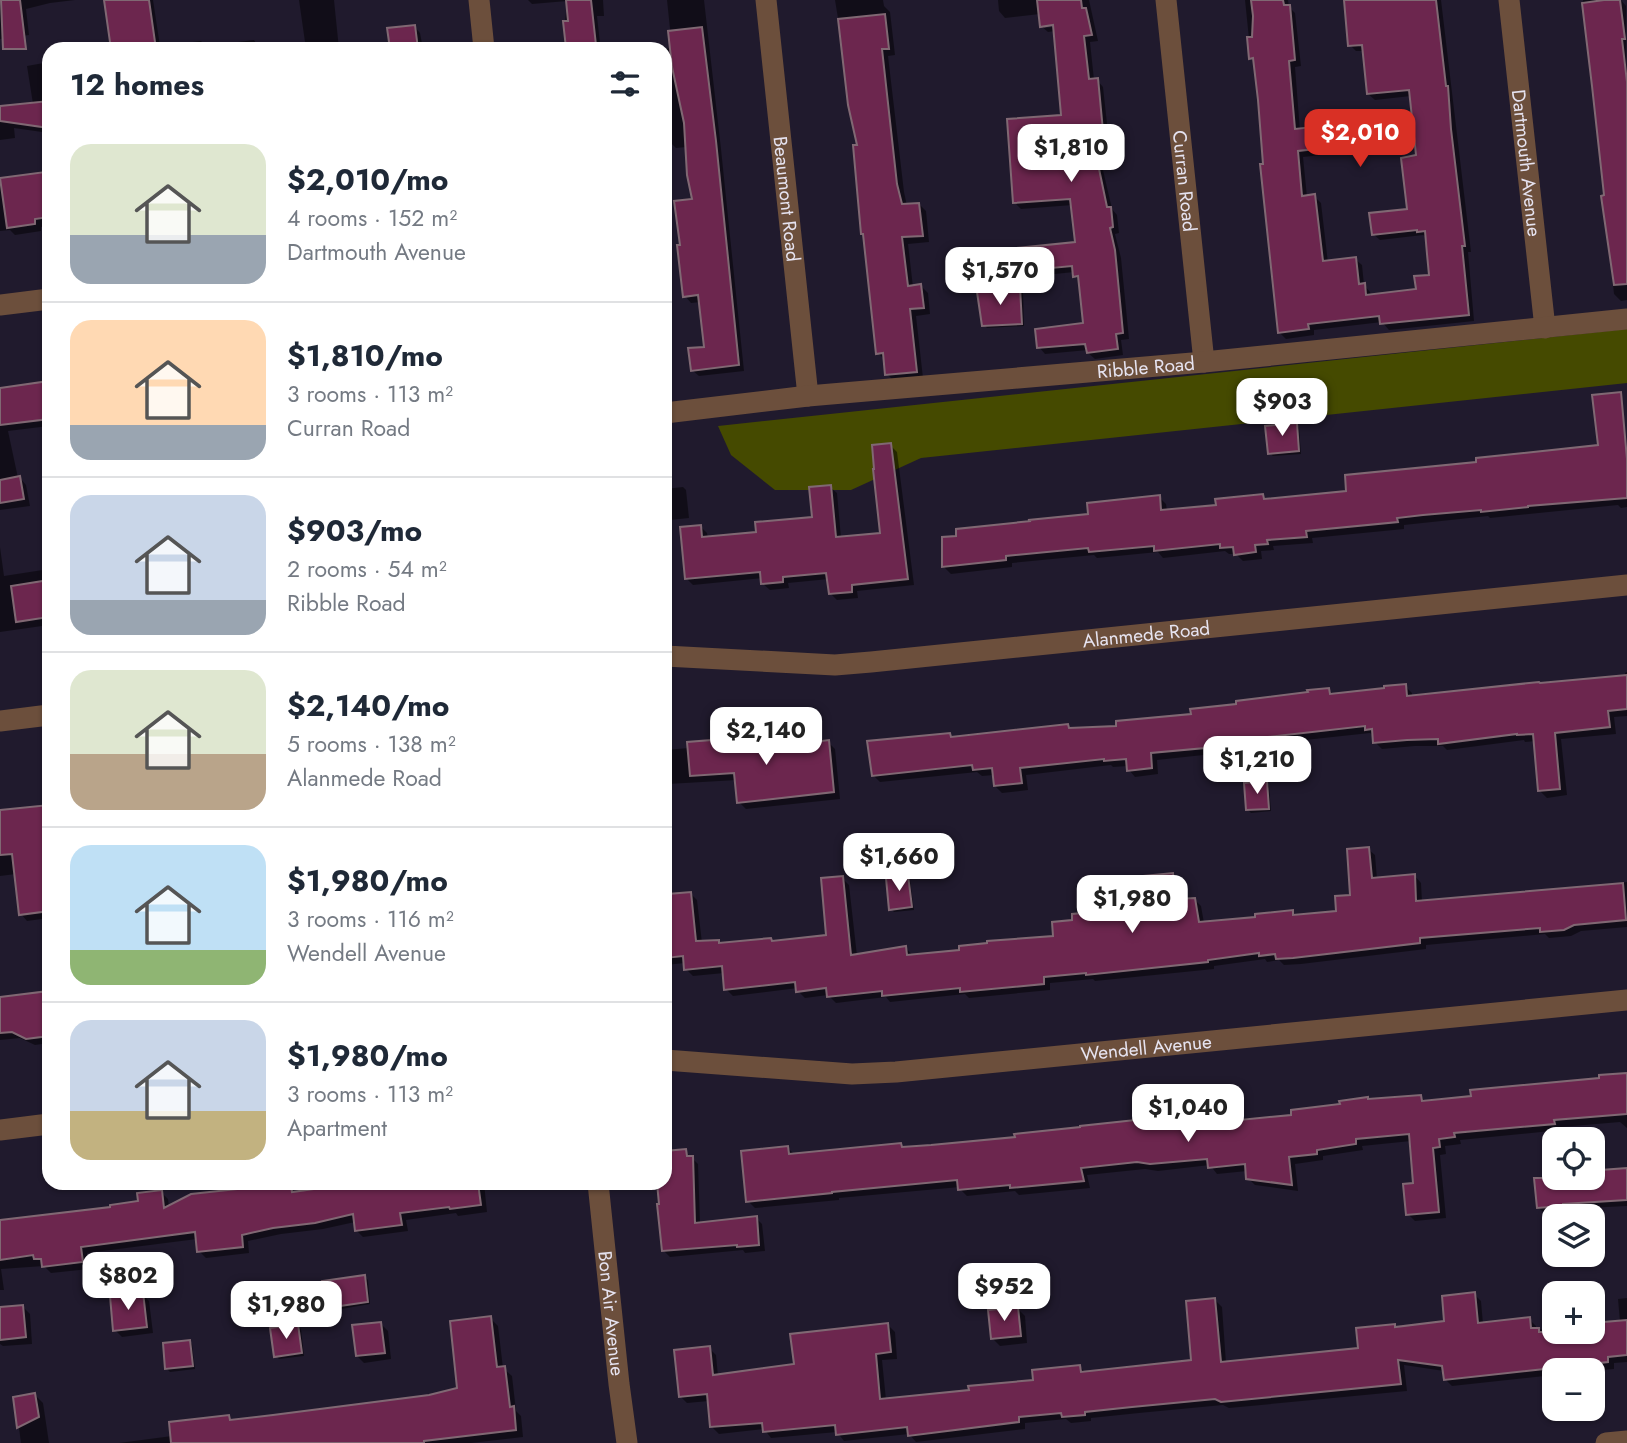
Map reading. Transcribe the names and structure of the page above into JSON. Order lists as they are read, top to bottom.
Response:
{
  "streets": {
    "street": [
      "Dartmouth Avenue",
      "Curran Road",
      "Beaumont Road",
      "Ribble Road",
      "Alanmede Road",
      "Wendell Avenue",
      "Bon Air Avenue"
    ]
  },
  "crossings": [
    ["Dartmouth Avenue", "Ribble Road"],
    ["Curran Road", "Ribble Road"],
    ["Beaumont Road", "Ribble Road"]
  ],
  "page": {
    "heading": "12 homes",
    "price": [
      "$2,010",
      "$1,810",
      "$1,570",
      "$903",
      "$2,140",
      "$1,210",
      "$1,660",
      "$1,980",
      "$1,040",
      "$802",
      "$952",
      "$1,980"
    ],
    "list": [
      {
        "name": "$2,010/mo",
        "note": "4 rooms · 152 m² · Dartmouth Avenue"
      },
      {
        "name": "$1,810/mo",
        "note": "3 rooms · 113 m² · Curran Road"
      },
      {
        "name": "$903/mo",
        "note": "2 rooms · 54 m² · Ribble Road"
      },
      {
        "name": "$2,140/mo",
        "note": "5 rooms · 138 m² · Alanmede Road"
      },
      {
        "name": "$1,980/mo",
        "note": "3 rooms · 116 m² · Wendell Avenue"
      },
      {
        "name": "$1,980/mo",
        "note": "3 rooms · 113 m² · Apartment"
      }
    ],
    "map_buttons": ["+", "−"]
  }
}
